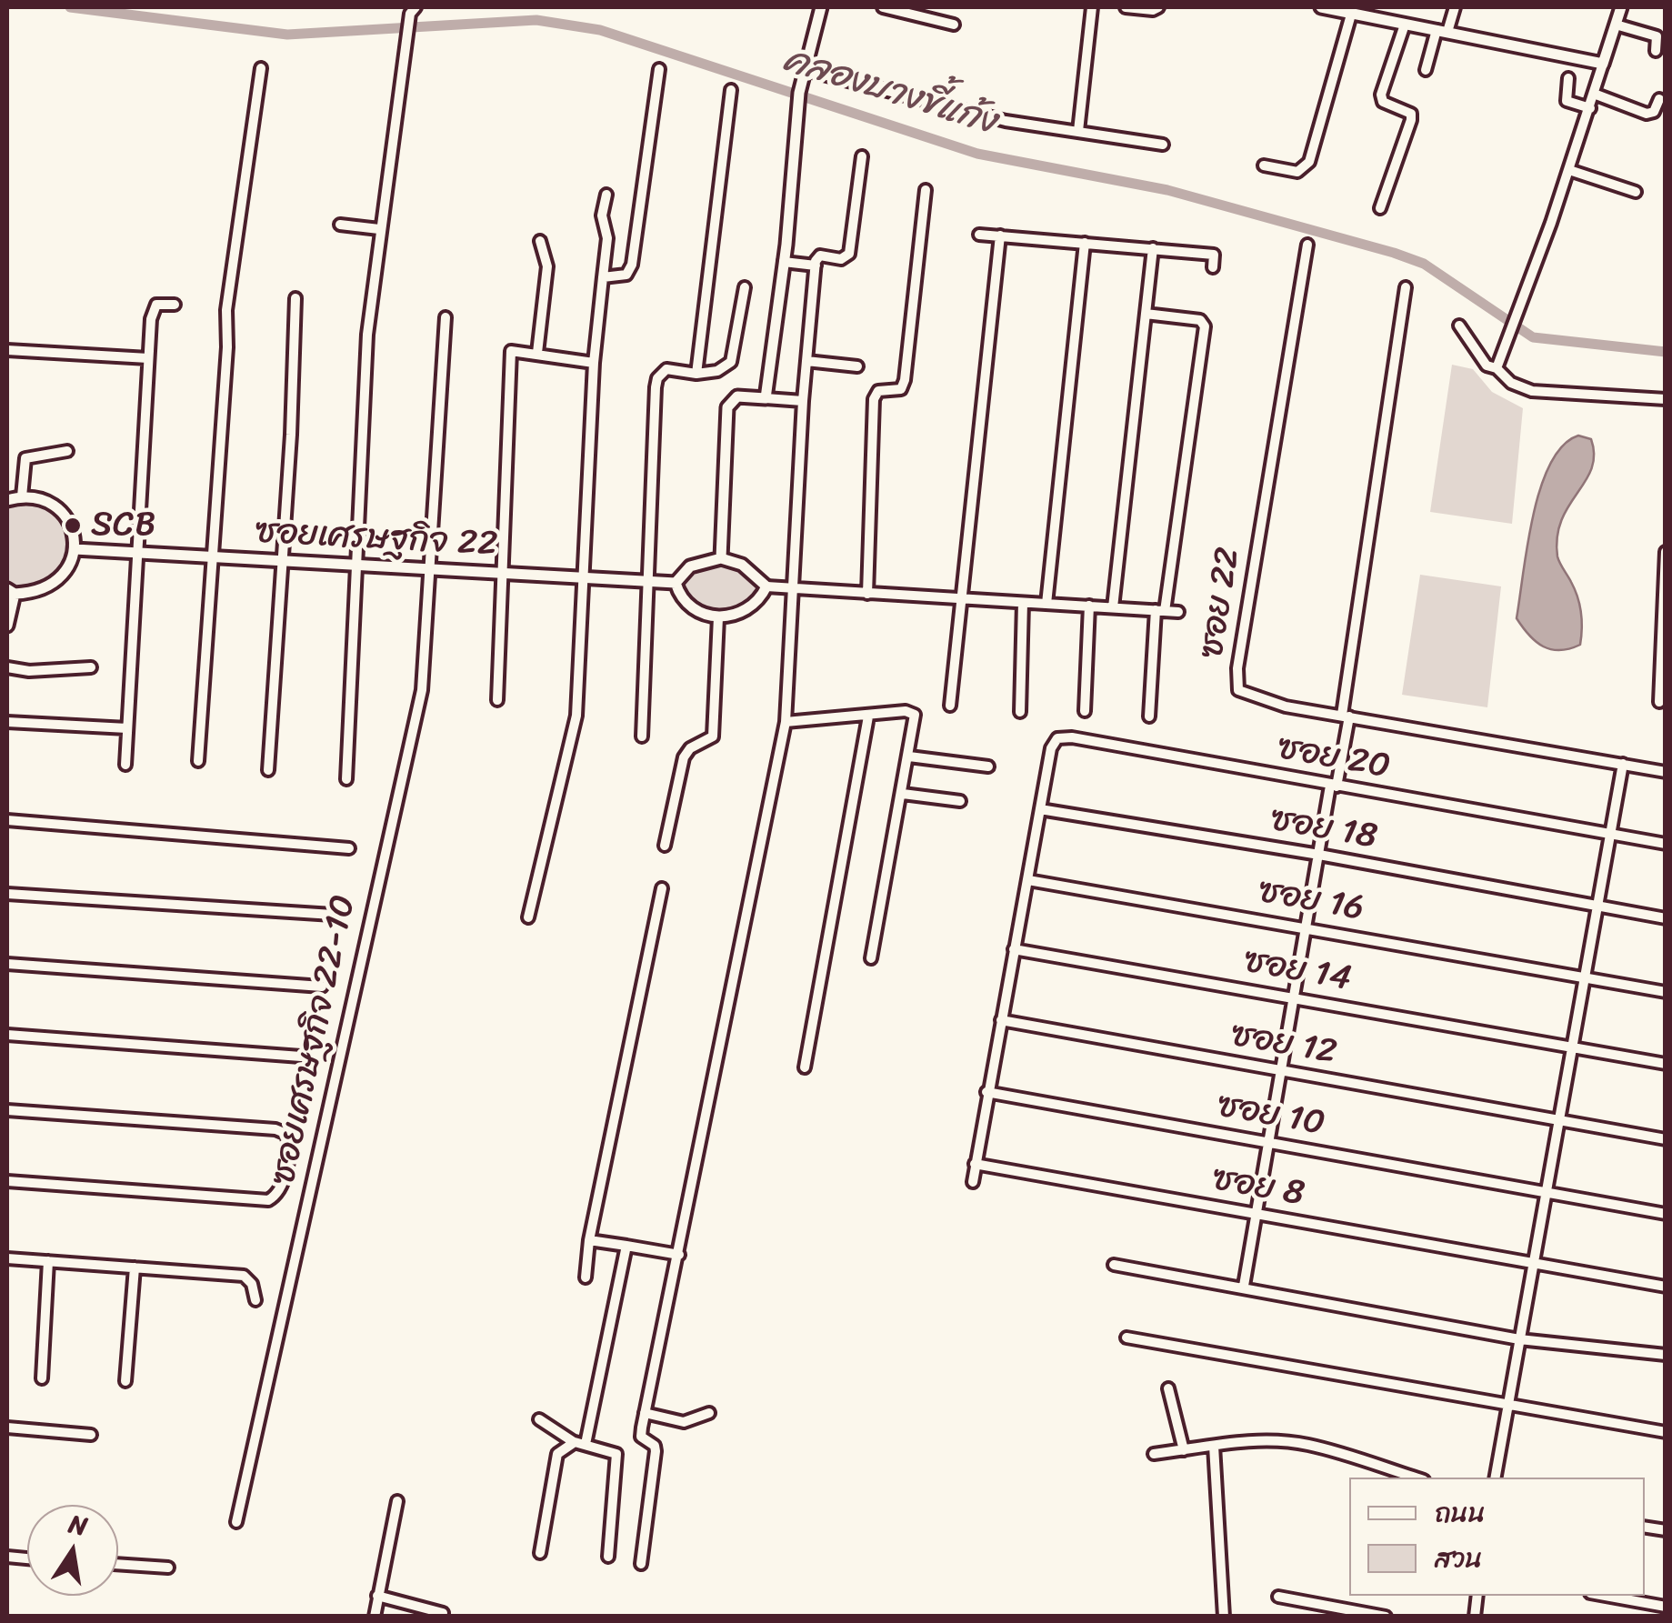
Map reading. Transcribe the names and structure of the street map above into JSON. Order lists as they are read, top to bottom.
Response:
{
  "streets": {
    "street": [
      "ซอยเศรษฐกิจ 22",
      "ซอย 22",
      "ซอย 20",
      "ซอย 18",
      "ซอย 16",
      "ซอย 14",
      "ซอยเศรษฐกิจ 22-10",
      "ซอย 12",
      "ซอย 10",
      "ซอย 8"
    ]
  },
  "crossings": [
    ["ซอยเศรษฐกิจ 22", "ซอยเศรษฐกิจ 22-10"],
    ["ซอย 20", "ซอย 18"]
  ],
  "water": ["คลองบางขี้แก้ง"],
  "places": ["SCB"],
  "legend": ["ถนน", "สวน"],
  "north": "top"
}
